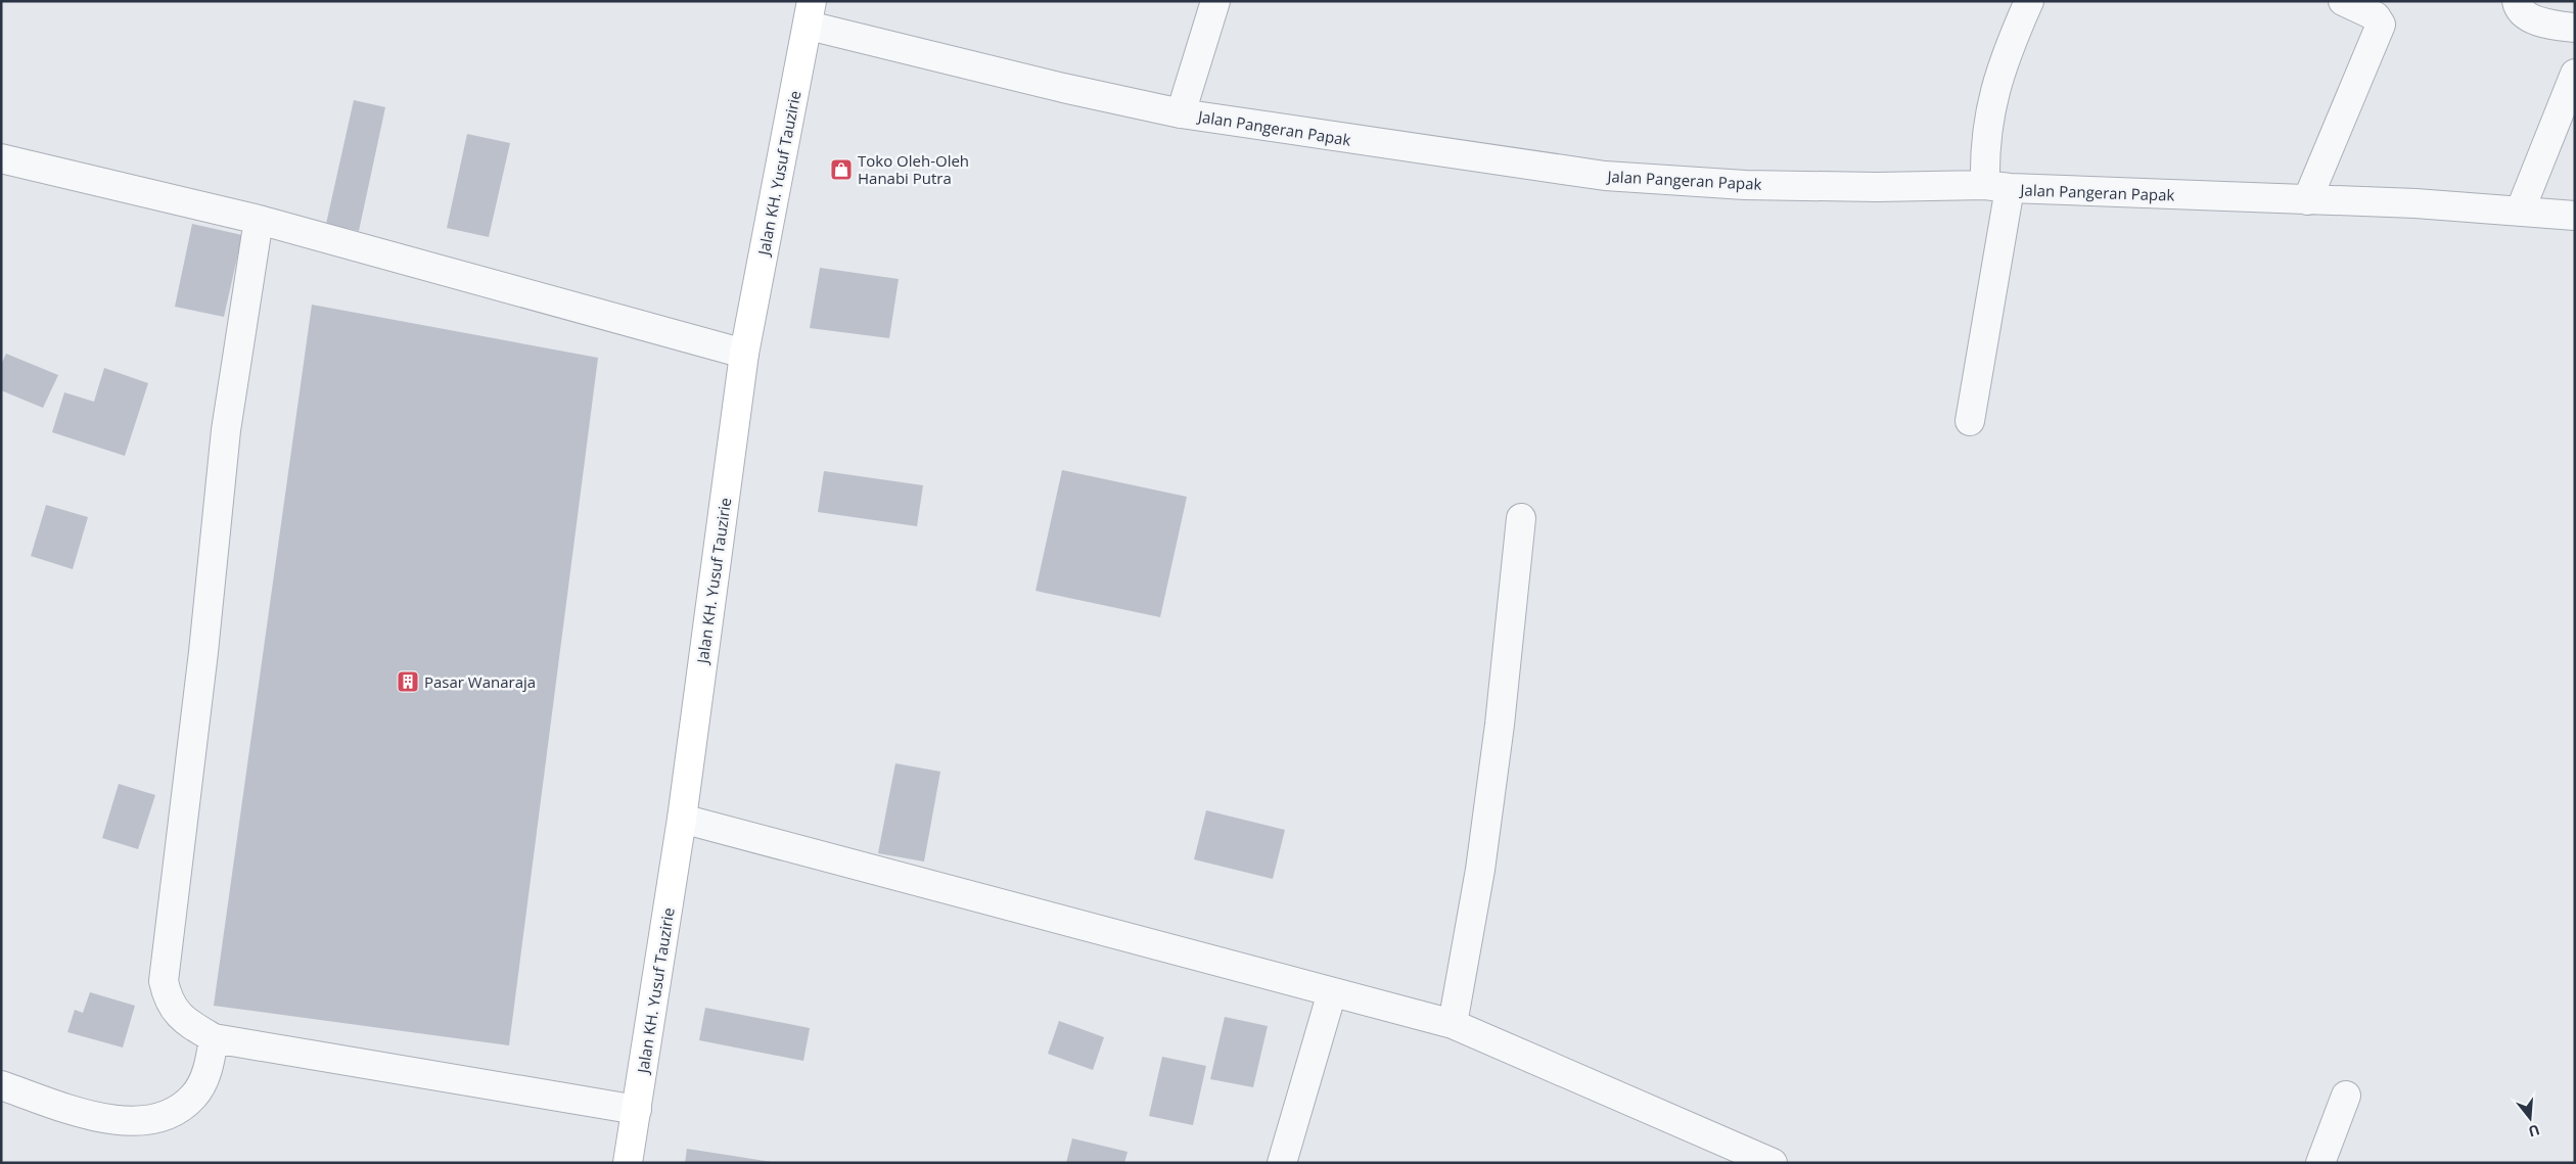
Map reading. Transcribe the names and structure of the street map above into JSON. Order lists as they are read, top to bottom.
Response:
{
  "streets": {
    "main road": ["Jalan KH. Yusuf Tauzirie"],
    "street": ["Jalan Pangeran Papak"]
  },
  "crossings": [
    ["Jalan Pangeran Papak", "Jalan KH. Yusuf Tauzirie"]
  ],
  "places": {
    "shop": ["Toko Oleh-Oleh Hanabi Putra"],
    "building": ["Pasar Wanaraja"]
  },
  "north": "bottom"
}
